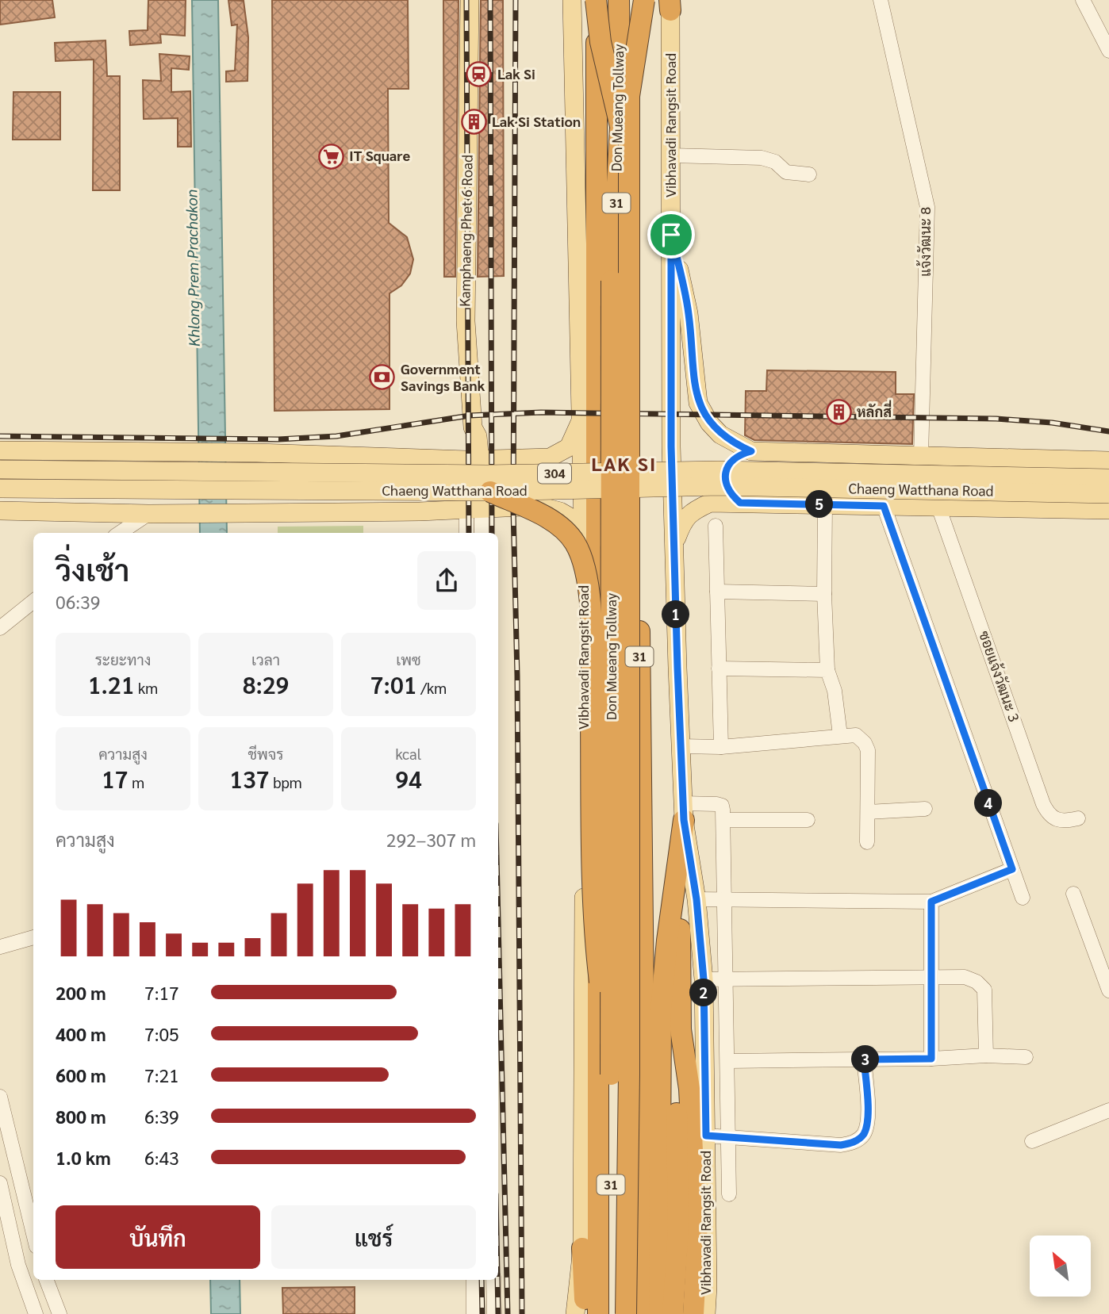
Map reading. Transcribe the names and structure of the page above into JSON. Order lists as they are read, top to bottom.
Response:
{
  "streets": {
    "highway": ["Don Mueang Tollway", "Vibhavadi Rangsit Road", "31"],
    "main road": ["Kamphaeng Phet 6 Road", "304", "Chaeng Watthana Road"],
    "street": ["แจ้งวัฒนะ 8", "ซอยแจ้งวัฒนะ 3"]
  },
  "crossings": [
    ["Vibhavadi Rangsit Road", "Chaeng Watthana Road"],
    ["Kamphaeng Phet 6 Road", "Chaeng Watthana Road"],
    ["Chaeng Watthana Road", "ซอยแจ้งวัฒนะ 3"]
  ],
  "districts": ["LAK SI"],
  "water": ["Khlong Prem Prachakon"],
  "places": {
    "station": ["Lak Si"],
    "building": ["Lak Si Station", "หลักสี่"],
    "supermarket": ["IT Square"],
    "bank": ["Government Savings Bank"]
  },
  "north": "top left",
  "page": {
    "pins": [
      "5",
      "1",
      "4",
      "2",
      "3"
    ],
    "heading": ["วิ่งเช้า", "06:39"],
    "stats": [
      ["ระยะทาง", "1.21 km"],
      ["เวลา", "8:29"],
      ["เพซ", "7:01 /km"],
      ["ความสูง", "17 m"],
      ["ชีพจร", "137 bpm"],
      ["kcal", "94"]
    ],
    "chart": ["ความสูง", "292–307 m"],
    "list": [
      {
        "name": "200 m",
        "note": "7:17"
      },
      {
        "name": "400 m",
        "note": "7:05"
      },
      {
        "name": "600 m",
        "note": "7:21"
      },
      {
        "name": "800 m",
        "note": "6:39"
      },
      {
        "name": "1.0 km",
        "note": "6:43"
      }
    ],
    "buttons": ["บันทึก", "แชร์"]
  }
}
